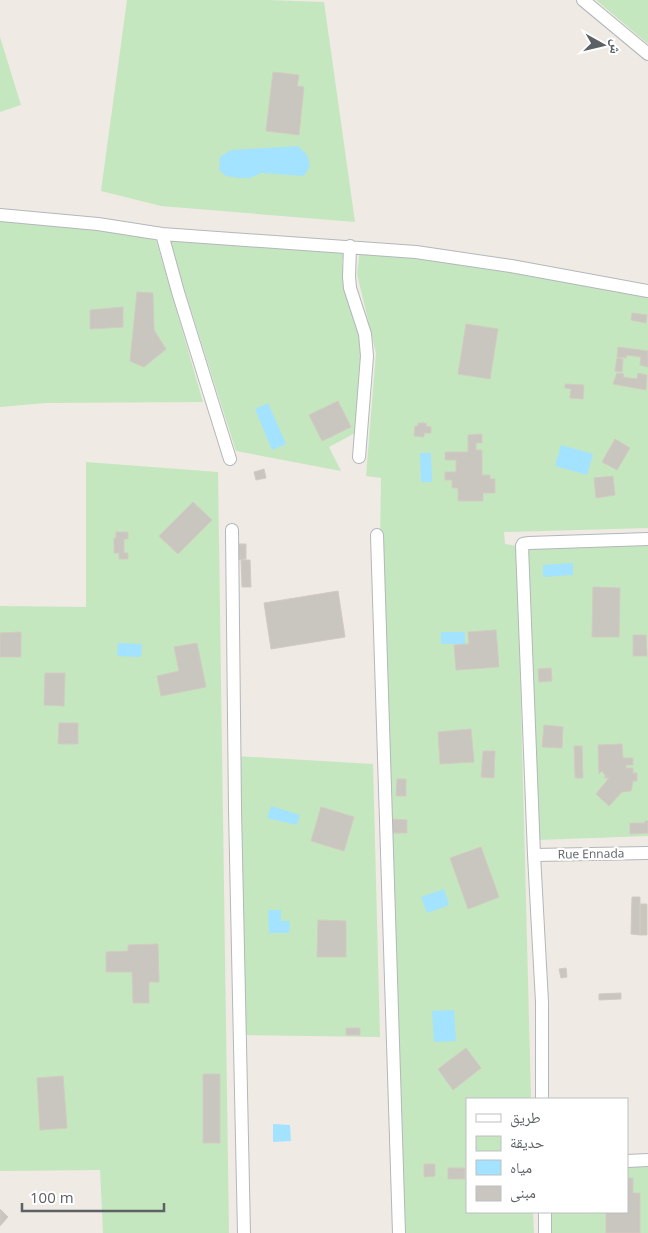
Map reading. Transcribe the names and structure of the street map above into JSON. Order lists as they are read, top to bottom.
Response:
{
  "streets": {
    "street": ["Rue Ennada"]
  },
  "legend": [
    "طريق",
    "حديقة",
    "مياه",
    "مبنى"
  ],
  "scale_bar": "100 m",
  "north": "right"
}
